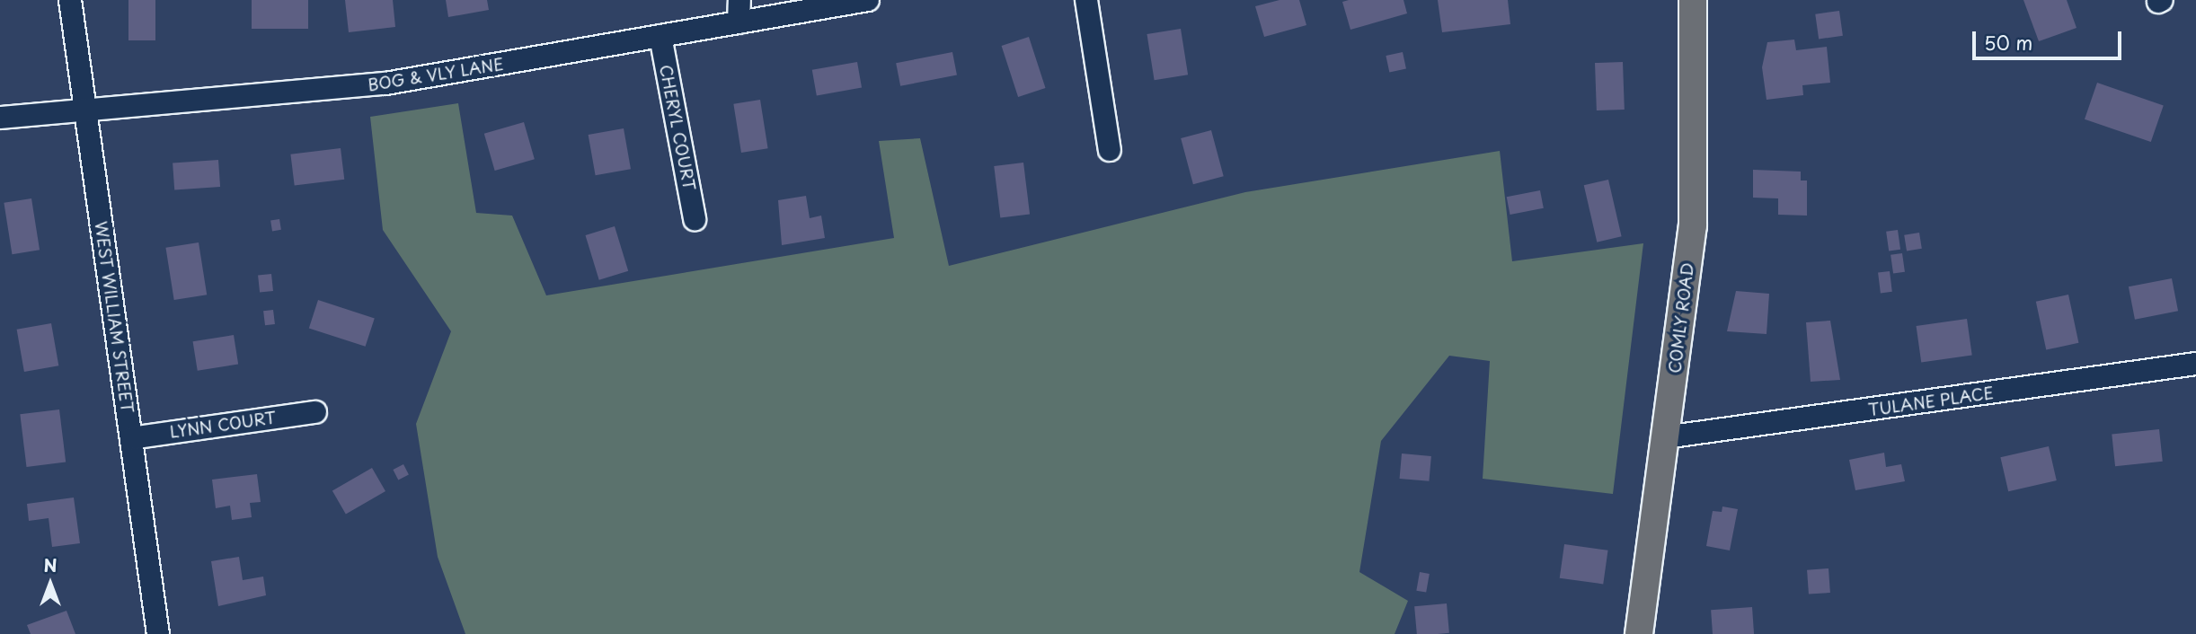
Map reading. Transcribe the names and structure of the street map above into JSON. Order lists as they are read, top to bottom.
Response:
{
  "streets": {
    "main road": ["COMLY ROAD"],
    "street": [
      "BOG & VLY LANE",
      "CHERYL COURT",
      "WEST WILLIAM STREET",
      "TULANE PLACE",
      "LYNN COURT"
    ]
  },
  "crossings": [
    ["BOG & VLY LANE", "CHERYL COURT"],
    ["BOG & VLY LANE", "WEST WILLIAM STREET"],
    ["WEST WILLIAM STREET", "LYNN COURT"],
    ["COMLY ROAD", "TULANE PLACE"]
  ],
  "scale_bar": "50 m",
  "north": "top"
}
